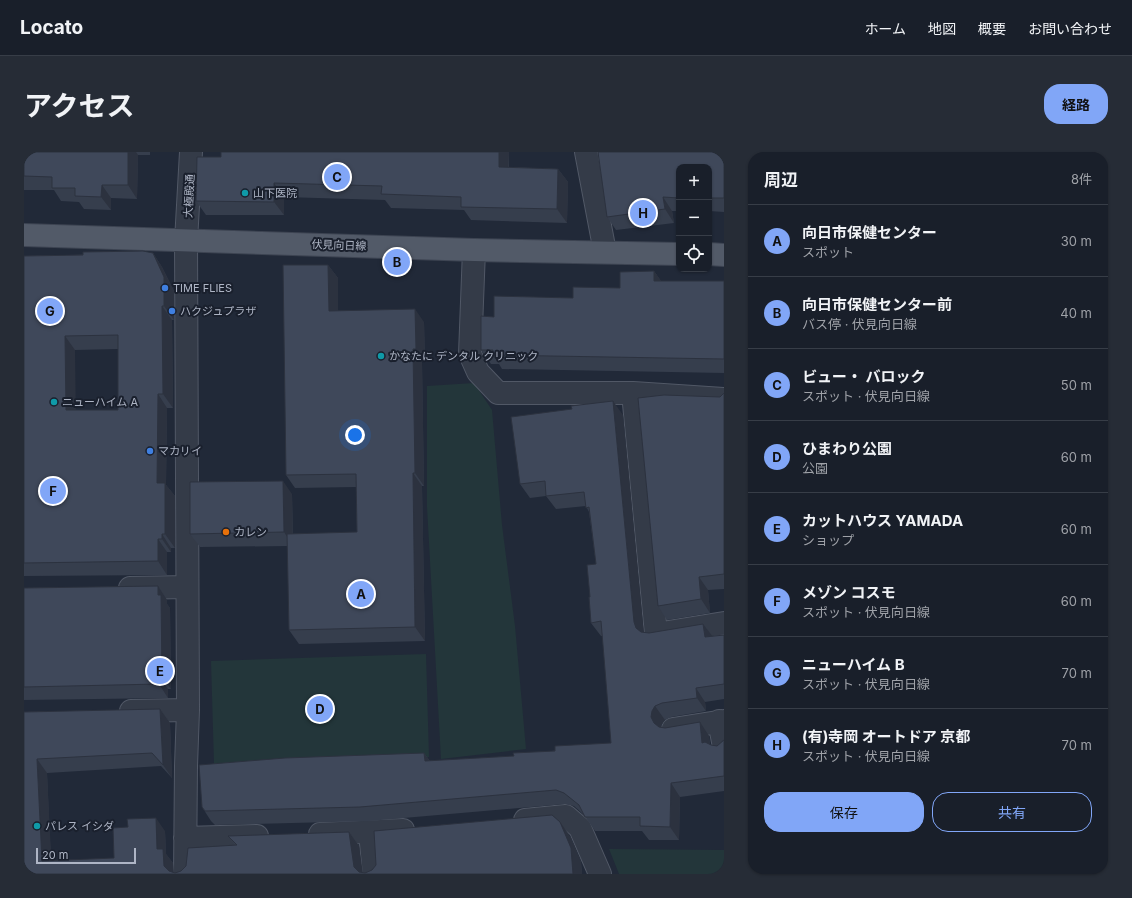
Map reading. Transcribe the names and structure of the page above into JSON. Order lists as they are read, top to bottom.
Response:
{
  "streets": {
    "main road": ["伏見向日線"],
    "street": ["大極殿通"]
  },
  "crossings": [
    ["大極殿通", "伏見向日線"]
  ],
  "places": [
    "山下医院",
    "TIME FLIES",
    "ハクジュプラザ",
    "かなたに デンタル クリニック",
    "ニューハイム A",
    "マカリイ",
    "カレン",
    "パレス イシダ"
  ],
  "scale_bar": "20 m",
  "page": {
    "header": "Locato",
    "nav": [
      "ホーム",
      "地図",
      "概要",
      "お問い合わせ"
    ],
    "title": "アクセス",
    "buttons": [
      "経路",
      ["保存", "共有"]
    ],
    "heading": ["周辺", "8件"],
    "pins": [
      "C",
      "H",
      "B",
      "G",
      "F",
      "A",
      "E",
      "D"
    ],
    "map_buttons": ["+", "−"],
    "list": [
      {
        "mark": "A",
        "name": "向日市保健センター",
        "note": "スポット",
        "value": "30 m"
      },
      {
        "mark": "B",
        "name": "向日市保健センター前",
        "note": "バス停 · 伏見向日線",
        "value": "40 m"
      },
      {
        "mark": "C",
        "name": "ビュー・ バロック",
        "note": "スポット · 伏見向日線",
        "value": "50 m"
      },
      {
        "mark": "D",
        "name": "ひまわり公園",
        "note": "公園",
        "value": "60 m"
      },
      {
        "mark": "E",
        "name": "カットハウス YAMADA",
        "note": "ショップ",
        "value": "60 m"
      },
      {
        "mark": "F",
        "name": "メゾン コスモ",
        "note": "スポット · 伏見向日線",
        "value": "60 m"
      },
      {
        "mark": "G",
        "name": "ニューハイム B",
        "note": "スポット · 伏見向日線",
        "value": "70 m"
      },
      {
        "mark": "H",
        "name": "(有)寺岡 オートドア 京都",
        "note": "スポット · 伏見向日線",
        "value": "70 m"
      }
    ],
    "scale": "20 m"
  }
}
